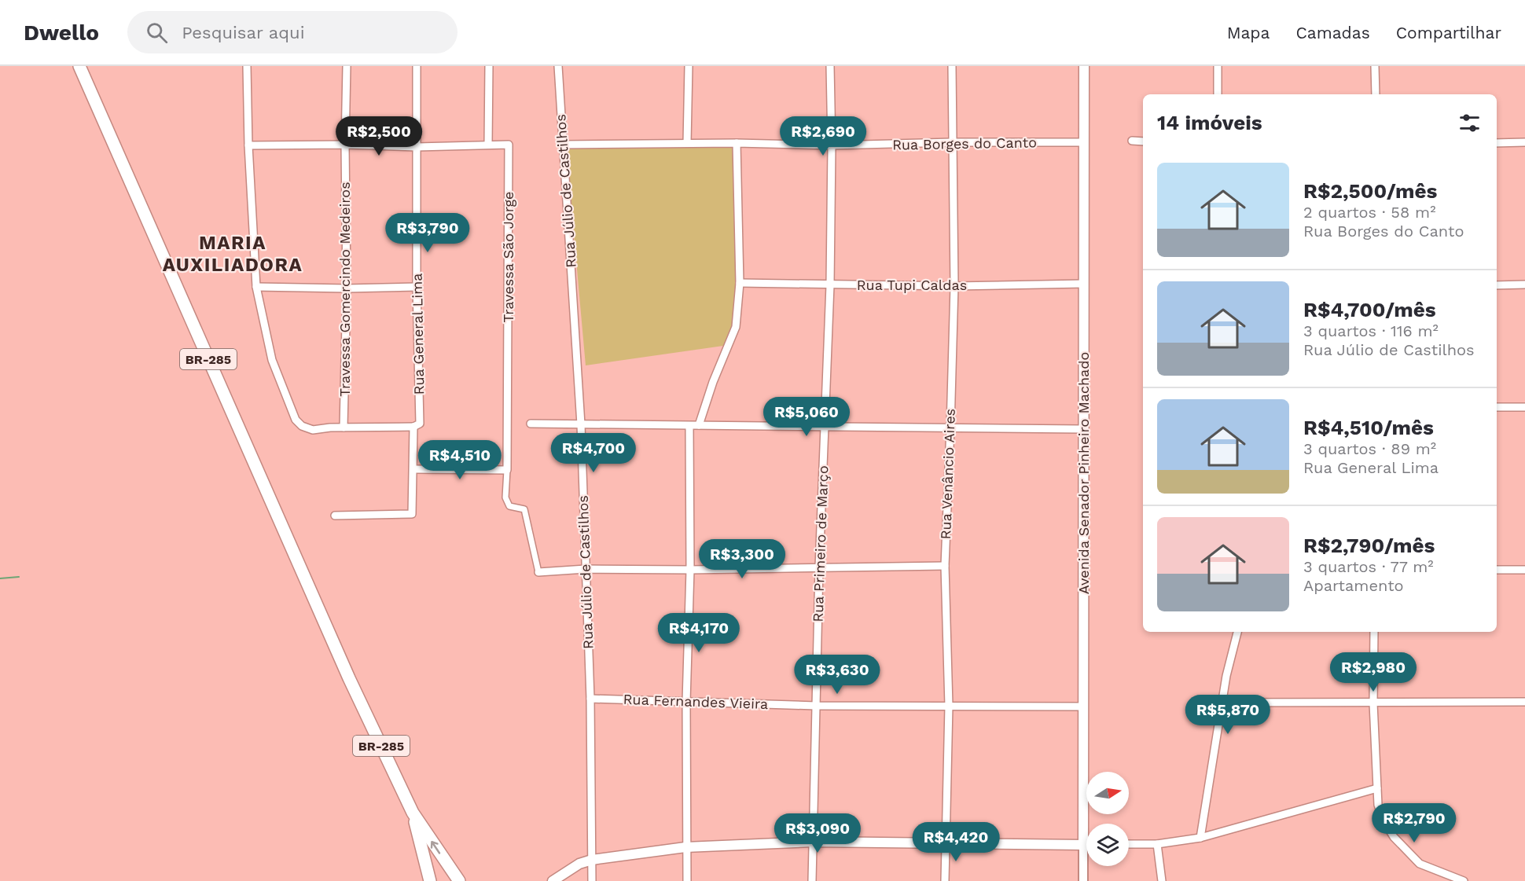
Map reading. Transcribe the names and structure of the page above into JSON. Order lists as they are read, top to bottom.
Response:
{
  "streets": {
    "highway": ["BR-285"],
    "main road": ["Avenida Senador Pinheiro Machado"],
    "street": [
      "Rua Borges do Canto",
      "Rua Júlio de Castilhos",
      "Travessa São Jorge",
      "Rua Tupi Caldas",
      "Travessa Gomercindo Medeiros",
      "Rua General Lima",
      "Rua Venâncio Aires",
      "Rua Primeiro de Março",
      "Rua Fernandes Vieira"
    ]
  },
  "crossings": [
    ["Rua Borges do Canto", "Rua Júlio de Castilhos"],
    ["Rua Borges do Canto", "Avenida Senador Pinheiro Machado"],
    ["Rua Borges do Canto", "Rua Venâncio Aires"],
    ["Rua Borges do Canto", "Rua Primeiro de Março"],
    ["Rua Júlio de Castilhos", "Rua Fernandes Vieira"],
    ["Rua Tupi Caldas", "Avenida Senador Pinheiro Machado"],
    ["Rua Tupi Caldas", "Rua Venâncio Aires"],
    ["Rua Tupi Caldas", "Rua Primeiro de Março"],
    ["Avenida Senador Pinheiro Machado", "Rua Fernandes Vieira"],
    ["Rua Venâncio Aires", "Rua Fernandes Vieira"],
    ["Rua Primeiro de Março", "Rua Fernandes Vieira"]
  ],
  "districts": ["MARIA AUXILIADORA"],
  "north": "right",
  "page": {
    "header": "Dwello",
    "search": "Pesquisar aqui",
    "nav": ["Mapa", "Camadas", "Compartilhar"],
    "heading": "14 imóveis",
    "price": [
      "R$2,500",
      "R$2,690",
      "R$3,790",
      "R$5,060",
      "R$4,700",
      "R$4,510",
      "R$3,300",
      "R$4,170",
      "R$2,980",
      "R$3,630",
      "R$5,870",
      "R$2,790",
      "R$3,090",
      "R$4,420"
    ],
    "list": [
      {
        "name": "R$2,500/mês",
        "note": "2 quartos · 58 m² · Rua Borges do Canto"
      },
      {
        "name": "R$4,700/mês",
        "note": "3 quartos · 116 m² · Rua Júlio de Castilhos"
      },
      {
        "name": "R$4,510/mês",
        "note": "3 quartos · 89 m² · Rua General Lima"
      },
      {
        "name": "R$2,790/mês",
        "note": "3 quartos · 77 m² · Apartamento"
      }
    ]
  }
}
